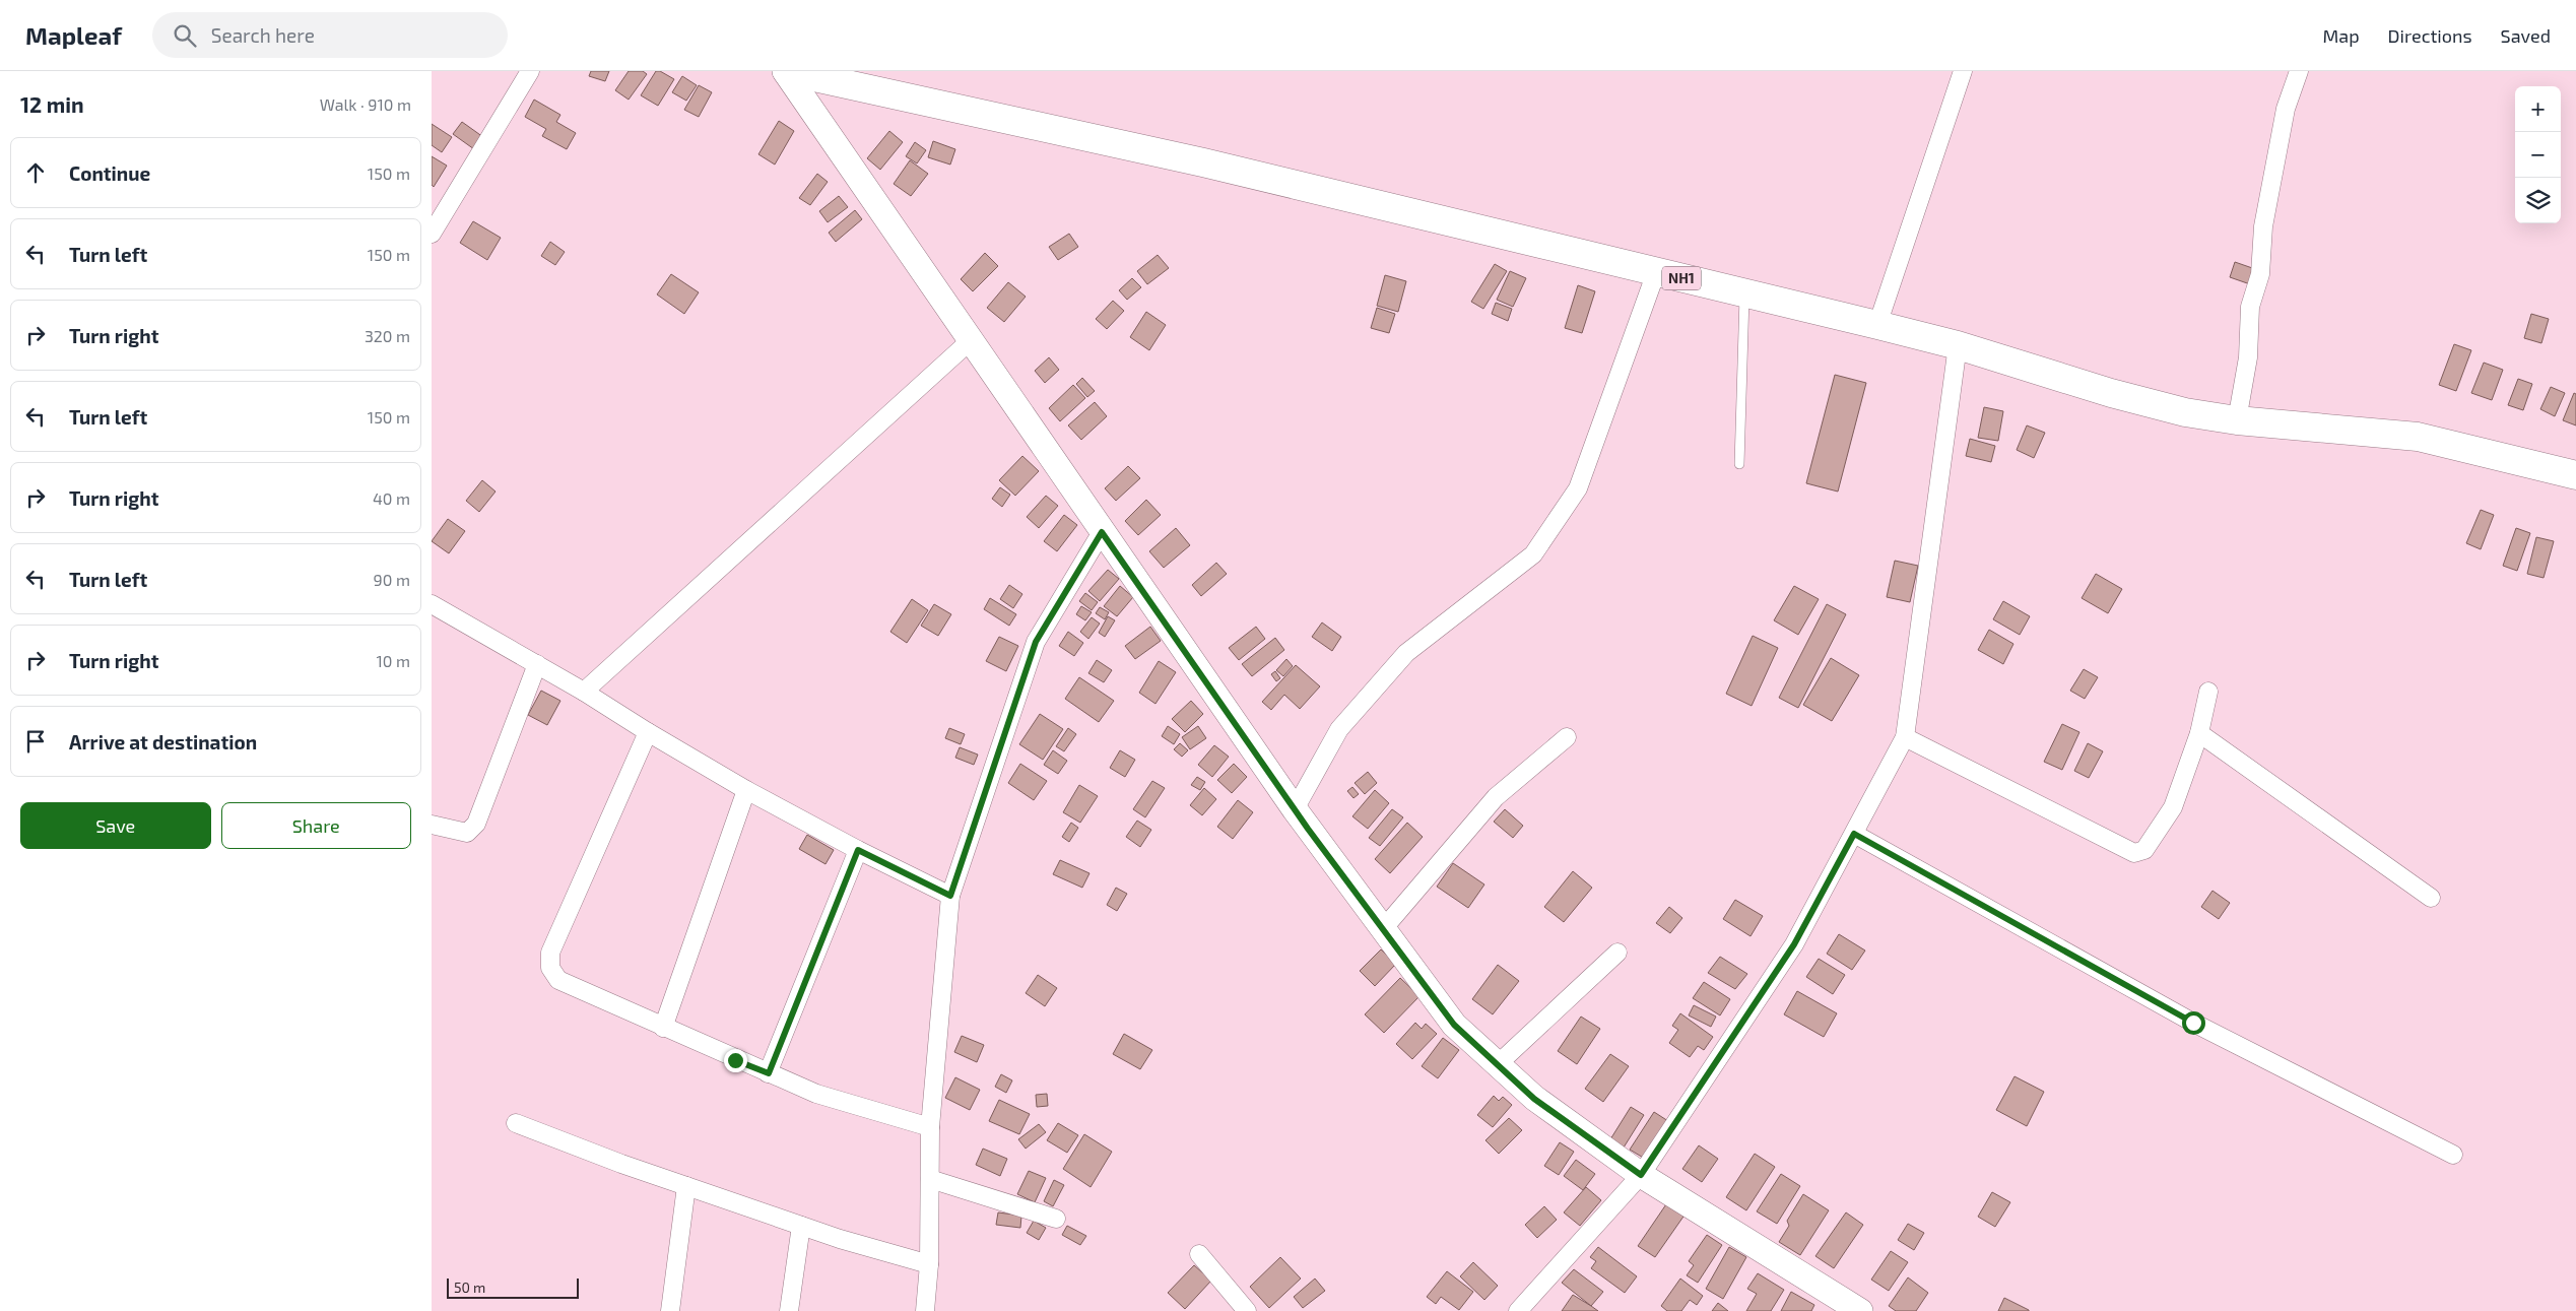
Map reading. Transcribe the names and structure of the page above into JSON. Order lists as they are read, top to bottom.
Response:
{
  "streets": {
    "highway": ["NH1"]
  },
  "scale_bar": "50 m",
  "page": {
    "header": "Mapleaf",
    "search": "Search here",
    "nav": ["Map", "Directions", "Saved"],
    "heading": ["12 min", "Walk · 910 m"],
    "map_buttons": ["+", "−"],
    "list": [
      ["Continue", "150 m"],
      ["Turn left", "150 m"],
      ["Turn right", "320 m"],
      ["Turn left", "150 m"],
      ["Turn right", "40 m"],
      ["Turn left", "90 m"],
      ["Turn right", "10 m"],
      "Arrive at destination"
    ],
    "buttons": ["Save", "Share"],
    "scale": "50 m"
  }
}
